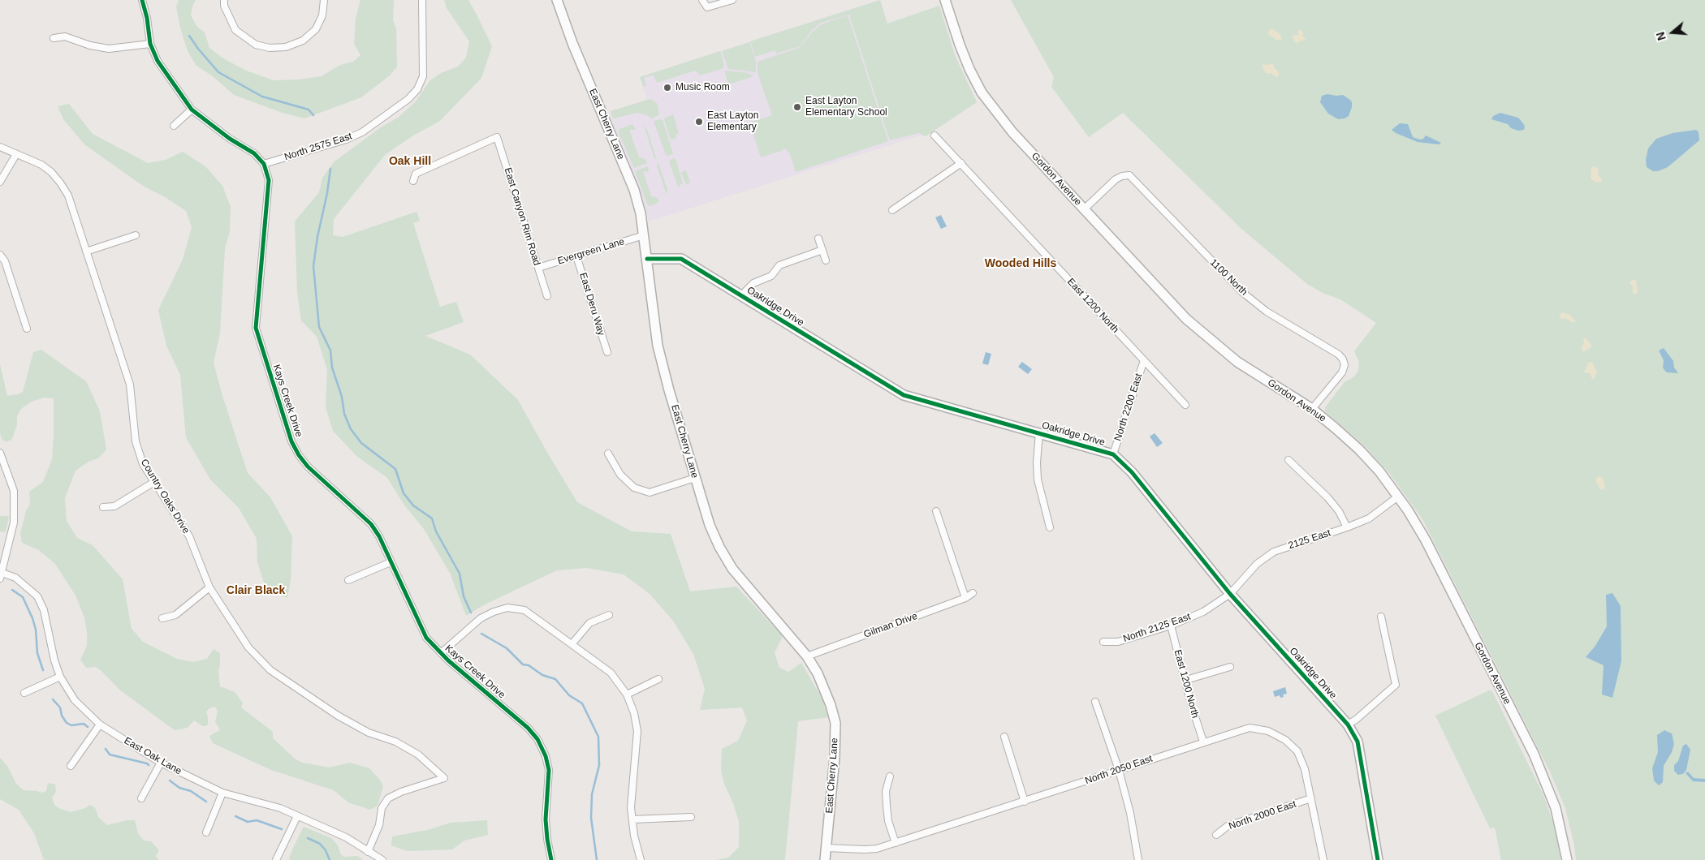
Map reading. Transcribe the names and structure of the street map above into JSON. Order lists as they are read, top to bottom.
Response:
{
  "streets": {
    "street": [
      "East Cherry Lane",
      "North 2575 East",
      "Gordon Avenue",
      "East Canyon Rim Road",
      "Evergreen Lane",
      "1100 North",
      "East Deru Way",
      "East 1200 North",
      "Oakridge Drive",
      "Kays Creek Drive",
      "North 2200 East",
      "Country Oaks Drive",
      "2125 East",
      "Gilman Drive",
      "North 2125 East",
      "East Oak Lane",
      "North 2050 East",
      "North 2000 East"
    ]
  },
  "crossings": [
    ["East Cherry Lane", "Evergreen Lane"],
    ["East Cherry Lane", "Oakridge Drive"],
    ["East Cherry Lane", "Gilman Drive"],
    ["East Cherry Lane", "North 2050 East"],
    ["North 2575 East", "Kays Creek Drive"],
    ["Gordon Avenue", "1100 North"],
    ["Gordon Avenue", "2125 East"],
    ["East Canyon Rim Road", "Evergreen Lane"],
    ["Evergreen Lane", "East Deru Way"],
    ["East 1200 North", "North 2200 East"],
    ["East 1200 North", "North 2125 East"],
    ["East 1200 North", "North 2050 East"],
    ["Oakridge Drive", "North 2200 East"],
    ["Oakridge Drive", "2125 East"],
    ["Oakridge Drive", "North 2125 East"],
    ["Country Oaks Drive", "East Oak Lane"],
    ["2125 East", "North 2125 East"],
    ["North 2050 East", "North 2000 East"]
  ],
  "districts": ["Oak Hill", "Wooded Hills", "Clair Black"],
  "places": ["Music Room", "East Layton Elementary School", "East Layton Elementary"],
  "north": "left"
}
